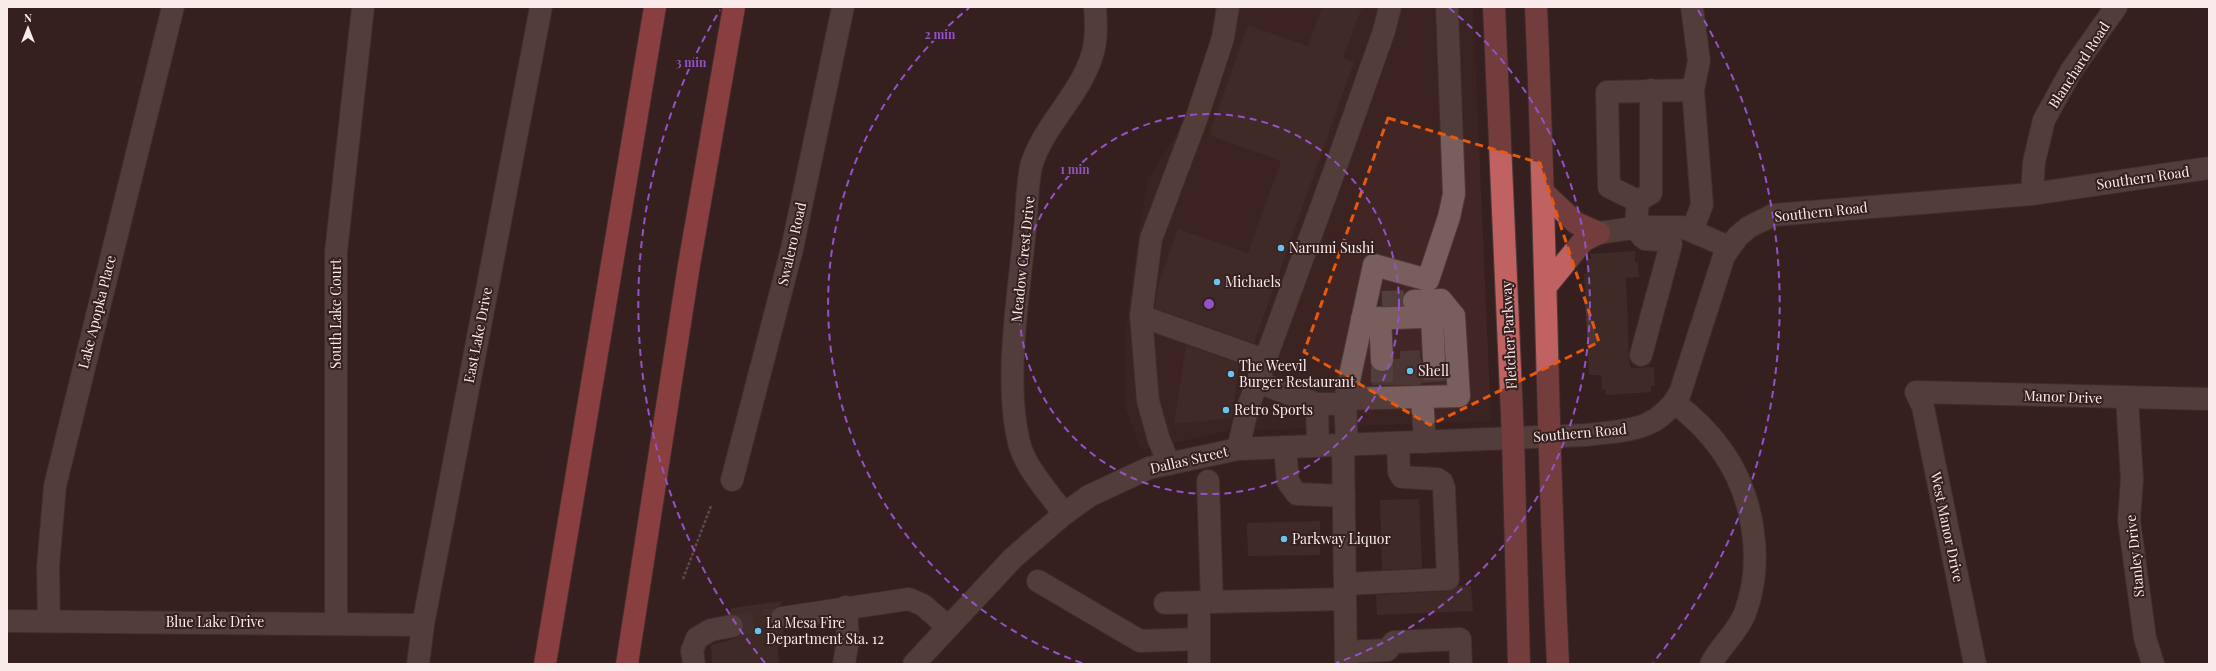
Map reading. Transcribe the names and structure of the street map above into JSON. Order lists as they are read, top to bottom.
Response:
{
  "streets": {
    "main road": ["Fletcher Parkway"],
    "street": [
      "Blanchard Road",
      "Southern Road",
      "Swalero Road",
      "Meadow Crest Drive",
      "Lake Apopka Place",
      "South Lake Court",
      "East Lake Drive",
      "Manor Drive",
      "Dallas Street",
      "West Manor Drive",
      "Stanley Drive",
      "Blue Lake Drive"
    ]
  },
  "crossings": [
    ["Blanchard Road", "Southern Road"],
    ["Southern Road", "Fletcher Parkway"],
    ["Southern Road", "Dallas Street"],
    ["Meadow Crest Drive", "Dallas Street"],
    ["Lake Apopka Place", "Blue Lake Drive"],
    ["South Lake Court", "Blue Lake Drive"],
    ["East Lake Drive", "Blue Lake Drive"],
    ["Fletcher Parkway", "Dallas Street"],
    ["Manor Drive", "West Manor Drive"],
    ["Manor Drive", "Stanley Drive"]
  ],
  "places": [
    "Narumi Sushi",
    "Michaels",
    "Shell",
    "The Weevil Burger Restaurant",
    "Retro Sports",
    "Parkway Liquor",
    "La Mesa Fire Department Sta. 12"
  ],
  "north": "top",
  "rings": ["2 min", "3 min", "1 min"]
}
